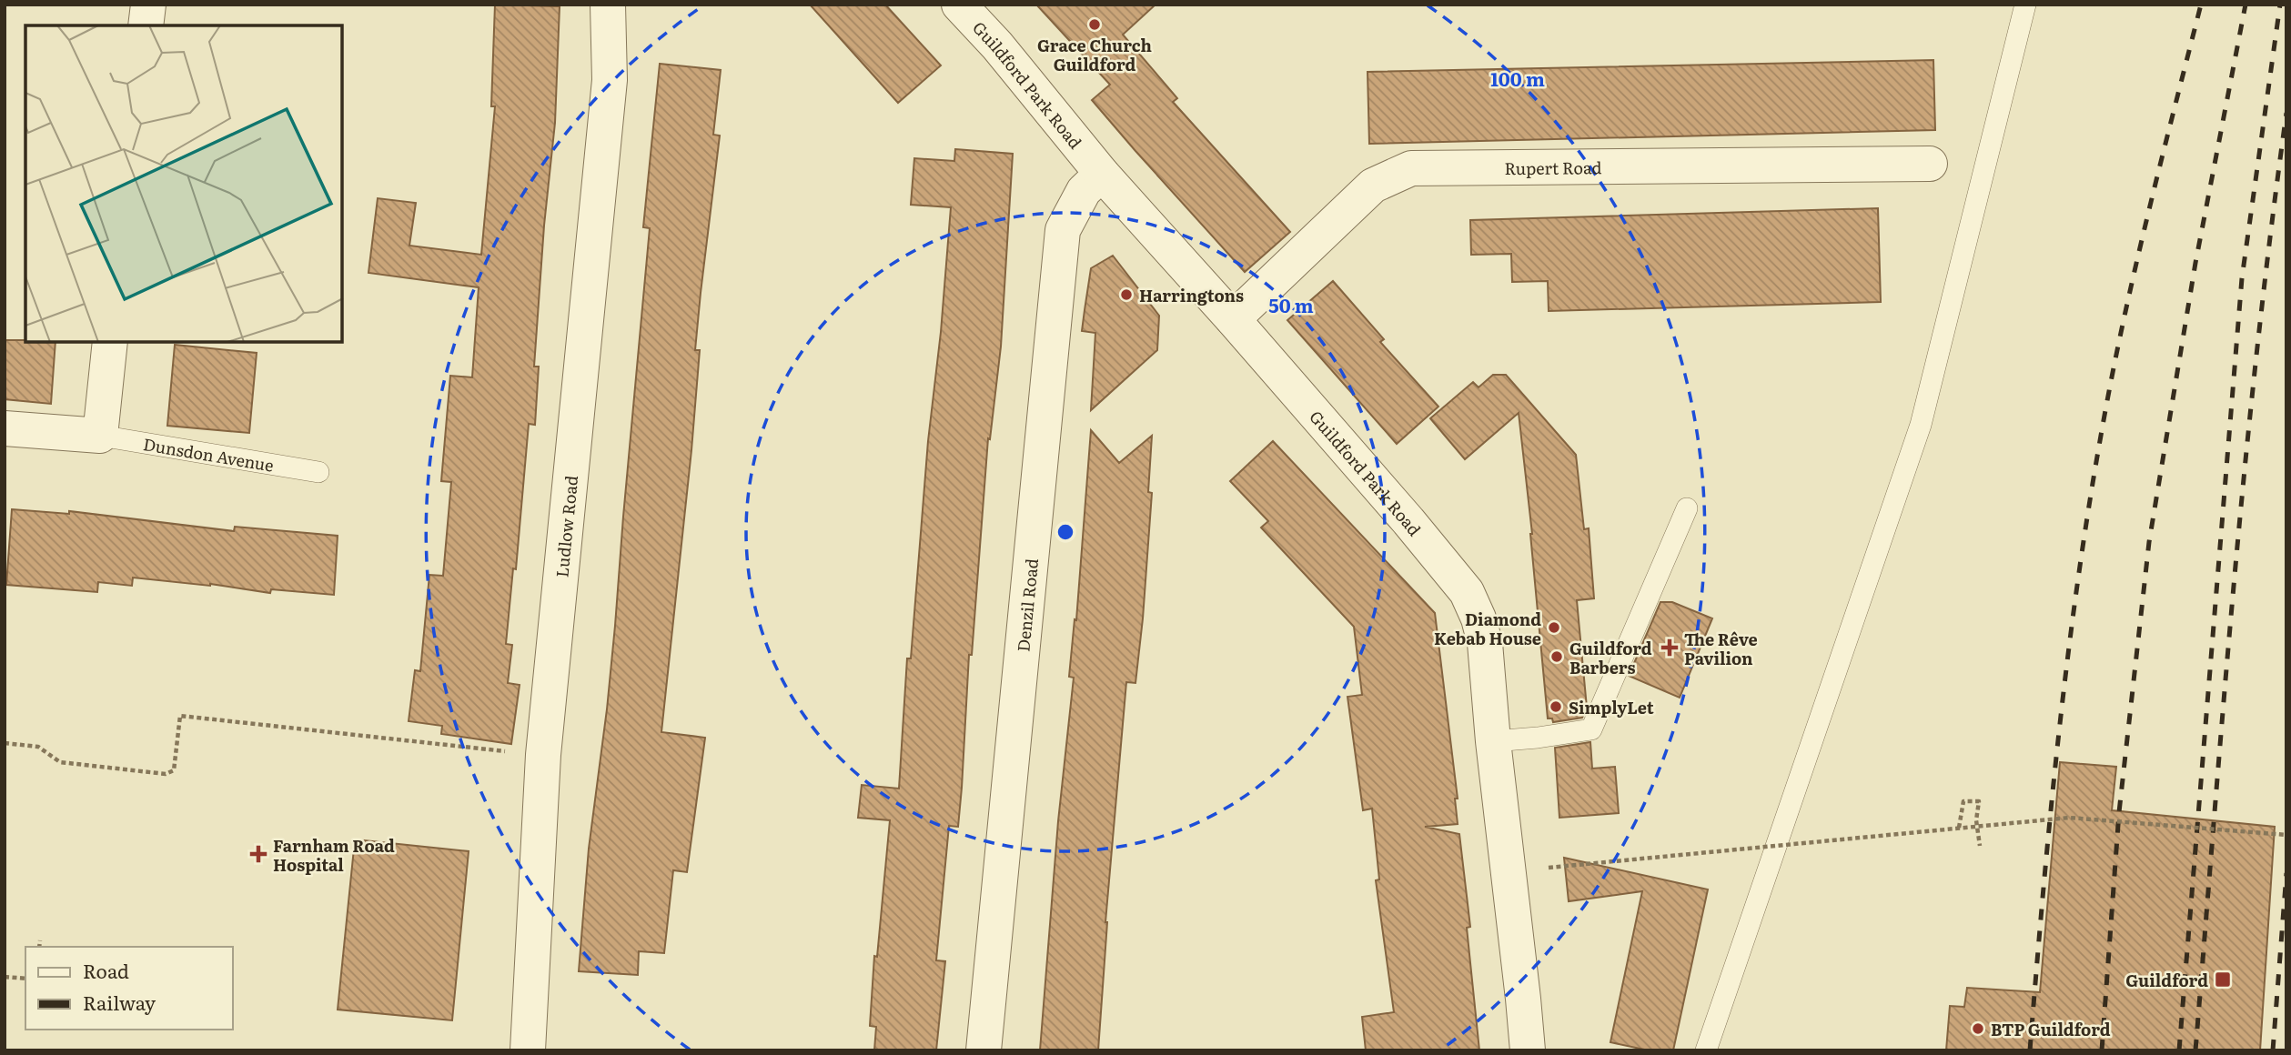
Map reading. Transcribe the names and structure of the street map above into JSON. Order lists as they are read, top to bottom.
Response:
{
  "streets": {
    "street": [
      "Guildford Park Road",
      "Rupert Road",
      "Dunsdon Avenue",
      "Ludlow Road",
      "Denzil Road"
    ]
  },
  "crossings": [
    ["Guildford Park Road", "Rupert Road"],
    ["Guildford Park Road", "Denzil Road"]
  ],
  "places": {
    "other": [
      "Grace Church Guildford",
      "Harringtons",
      "Diamond Kebab House",
      "Guildford Barbers",
      "SimplyLet",
      "BTP Guildford"
    ],
    "health": ["The Rêve Pavilion", "Farnham Road Hospital"],
    "transit": ["Guildford"]
  },
  "legend": ["Road", "Railway"],
  "rings": ["100 m", "50 m"]
}
